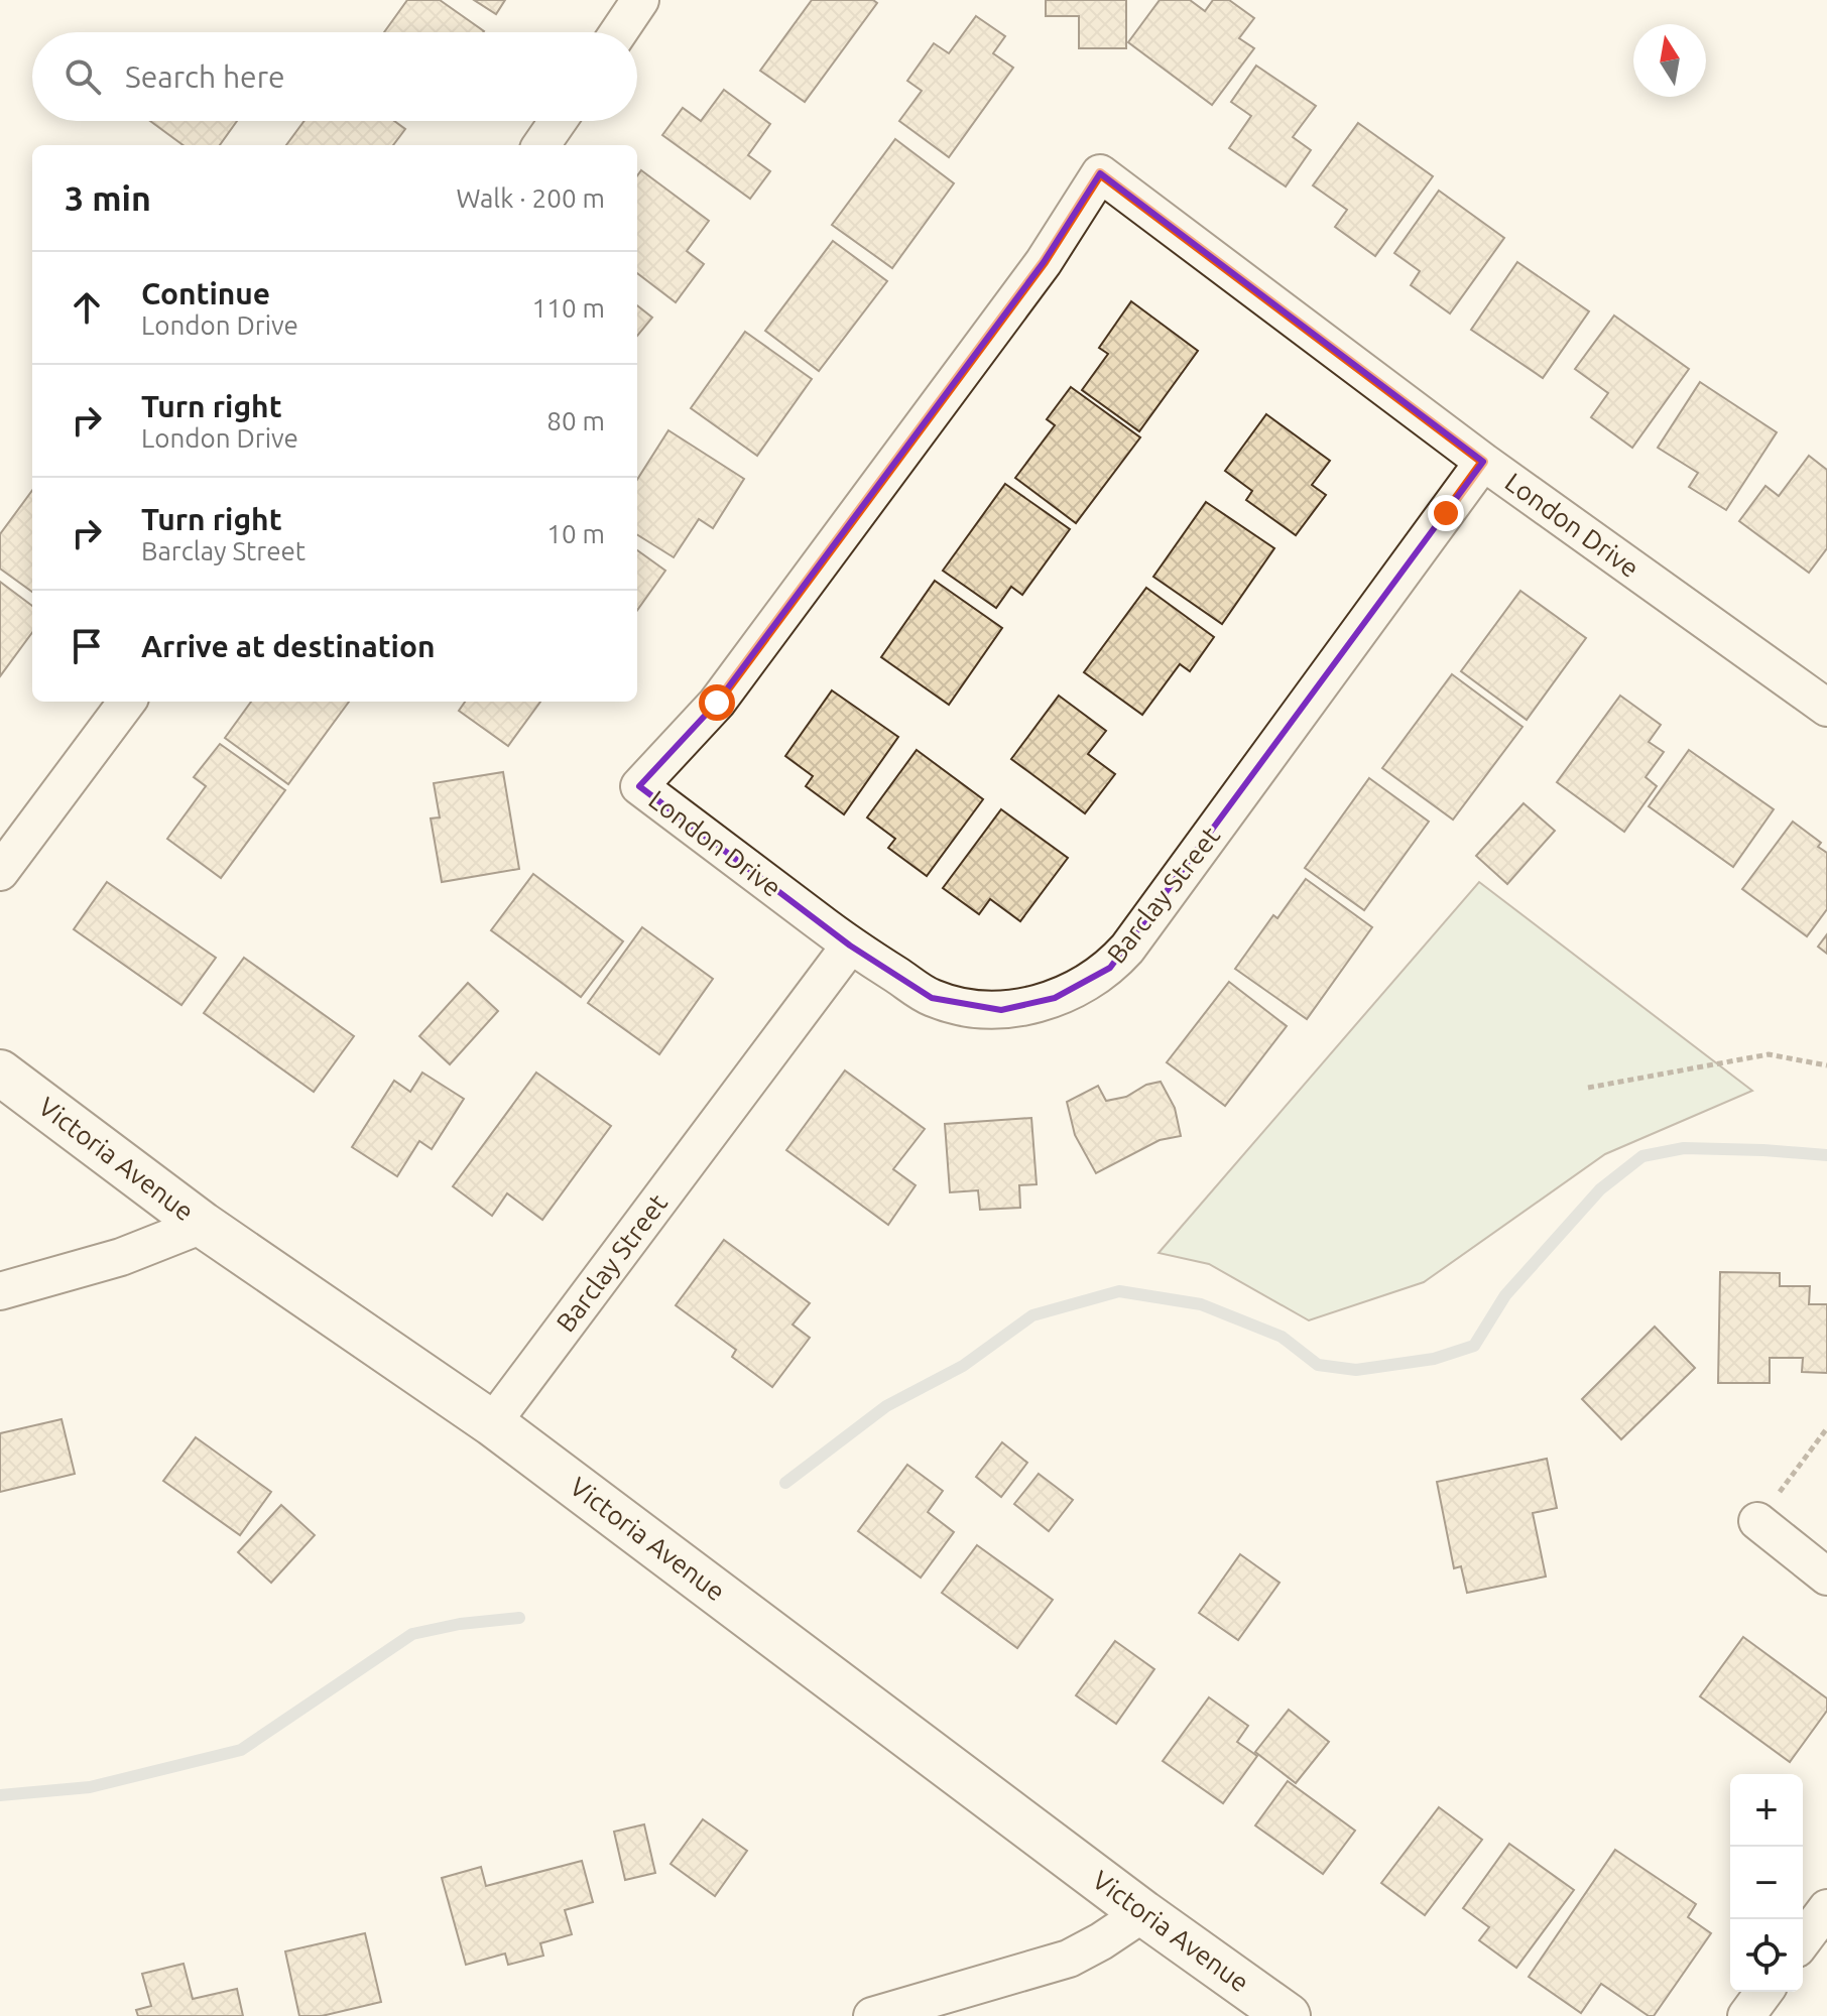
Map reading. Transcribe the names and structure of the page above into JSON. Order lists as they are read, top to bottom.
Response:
{
  "streets": {
    "street": ["London Drive", "Barclay Street", "Victoria Avenue"]
  },
  "crossings": [
    ["London Drive", "Barclay Street"],
    ["Barclay Street", "Victoria Avenue"]
  ],
  "north": "top",
  "page": {
    "search": "Search here",
    "heading": ["3 min", "Walk · 200 m"],
    "list": [
      ["Continue", "London Drive", "110 m"],
      ["Turn right", "London Drive", "80 m"],
      ["Turn right", "Barclay Street", "10 m"],
      "Arrive at destination"
    ],
    "map_buttons": ["+", "−"]
  }
}
